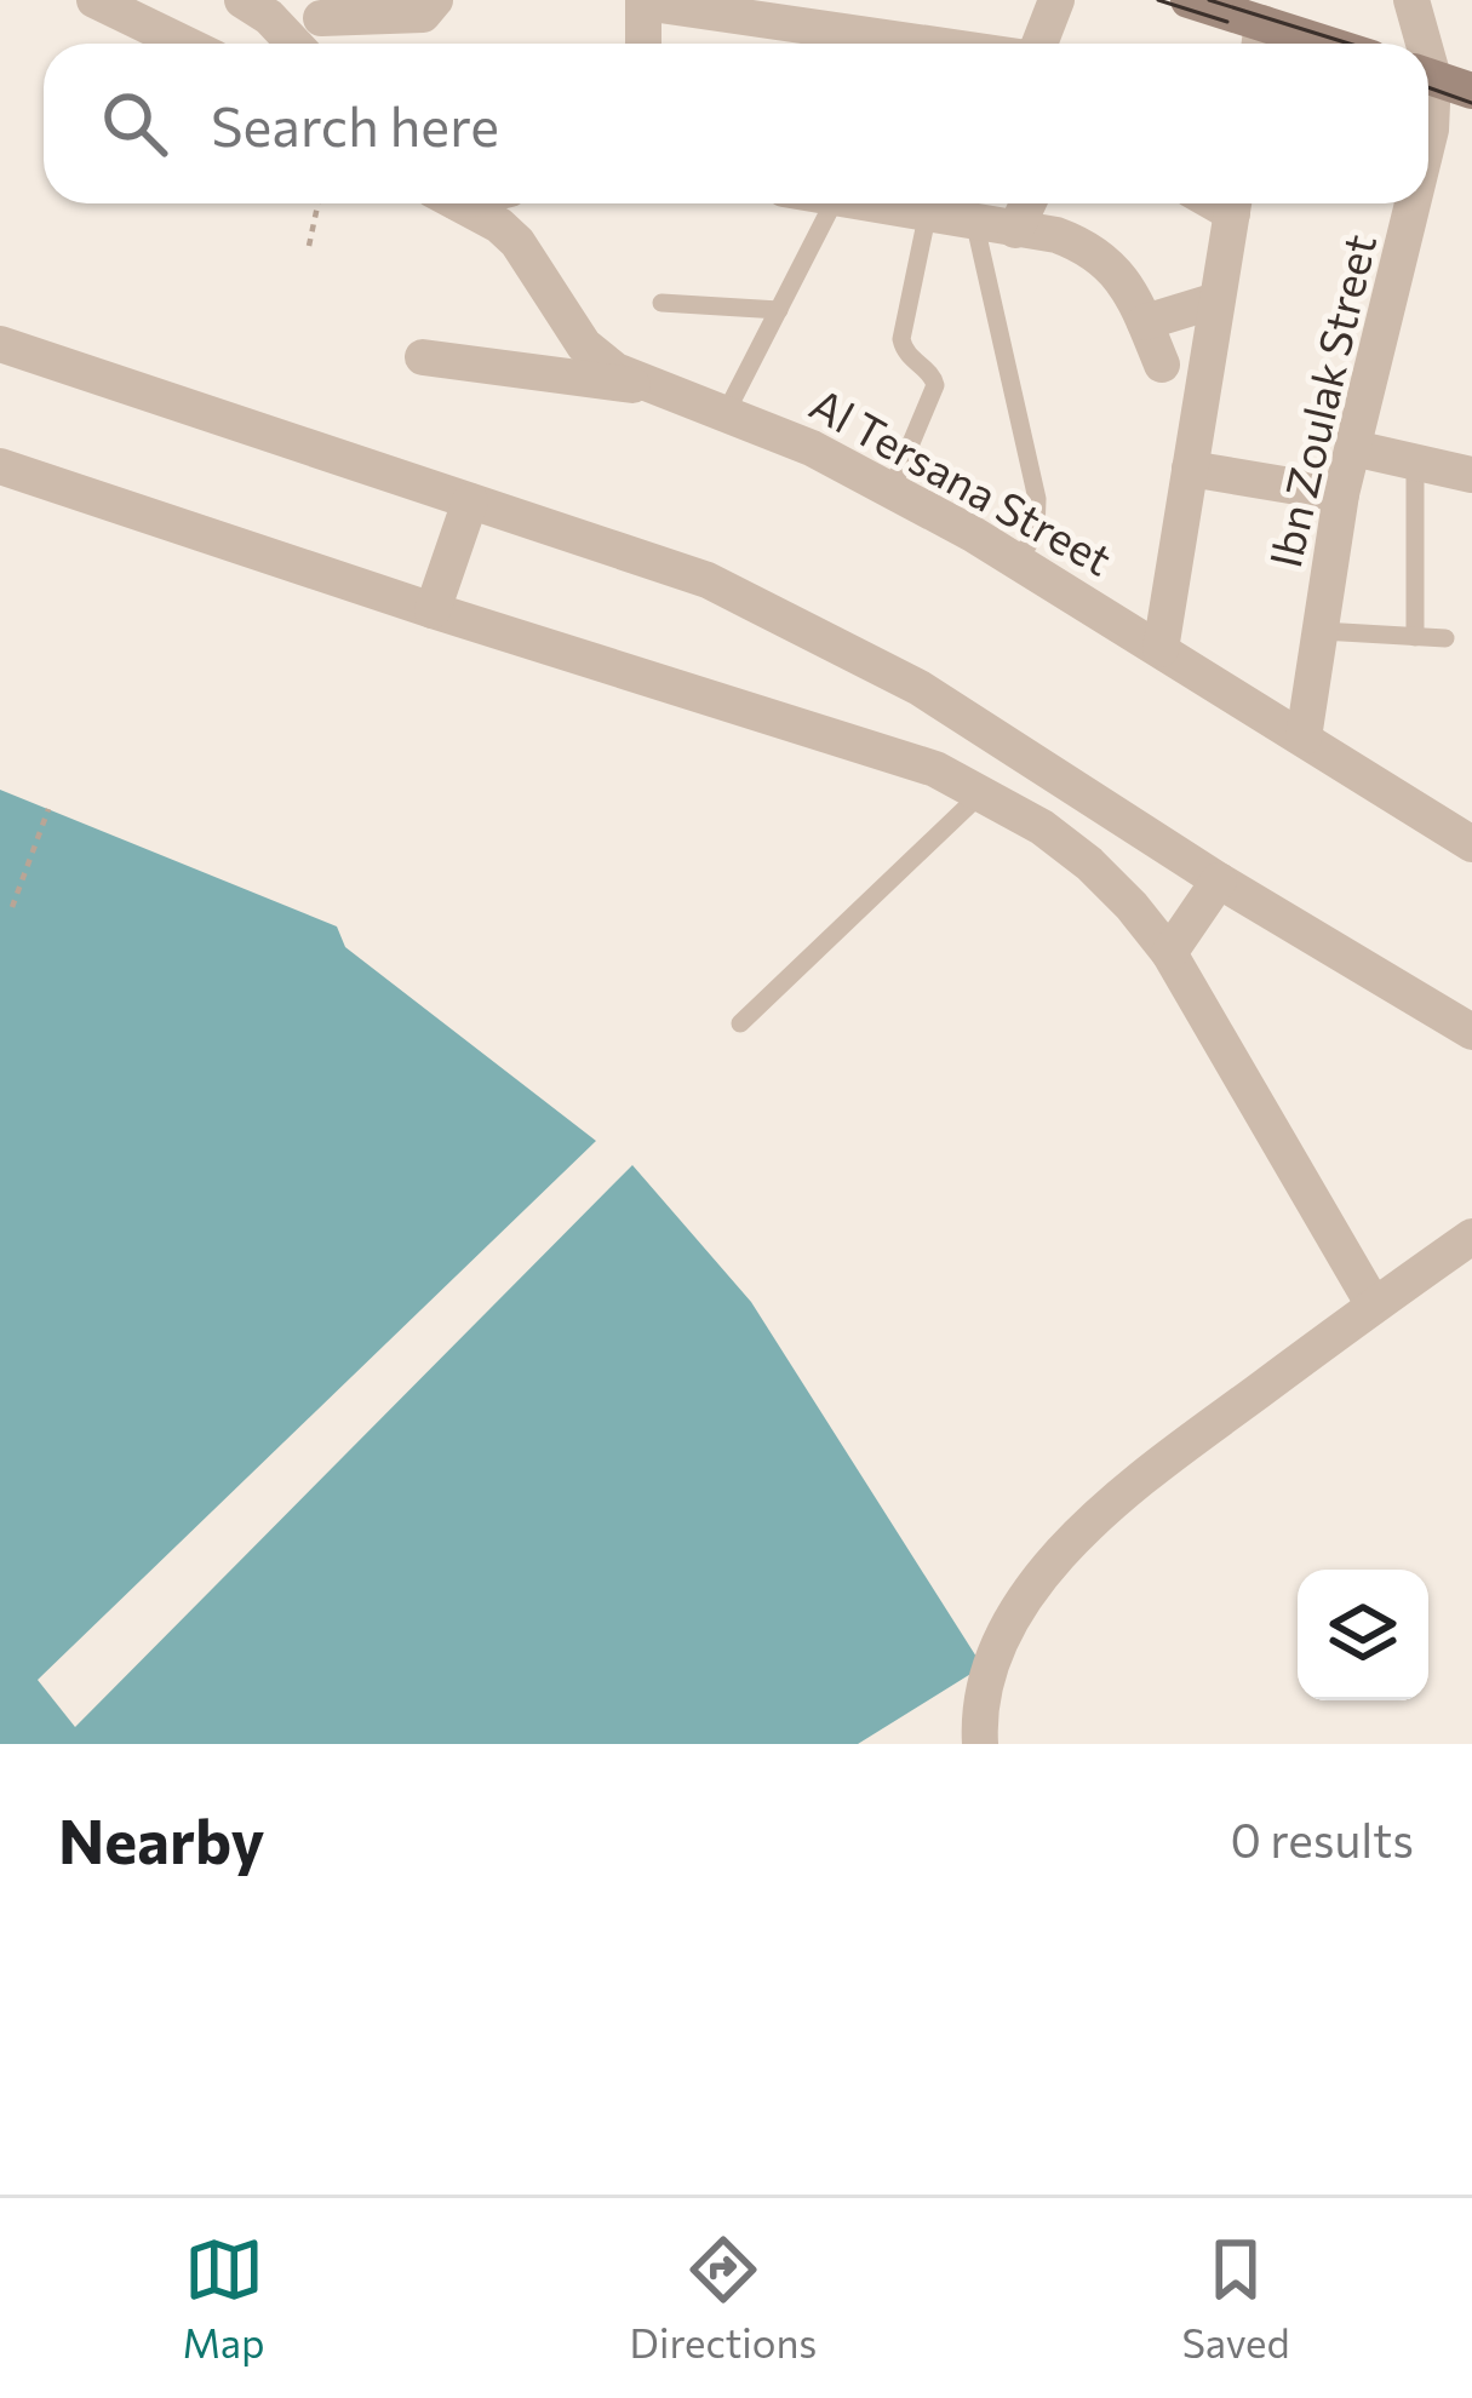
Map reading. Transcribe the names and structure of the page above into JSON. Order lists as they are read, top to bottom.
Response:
{
  "streets": {
    "street": ["Ibn Zoulak Street", "Al Tersana Street"]
  },
  "crossings": [
    ["Ibn Zoulak Street", "Al Tersana Street"]
  ],
  "page": {
    "search": "Search here",
    "heading": ["Nearby", "0 results"],
    "nav": ["Map", "Directions", "Saved"]
  }
}
